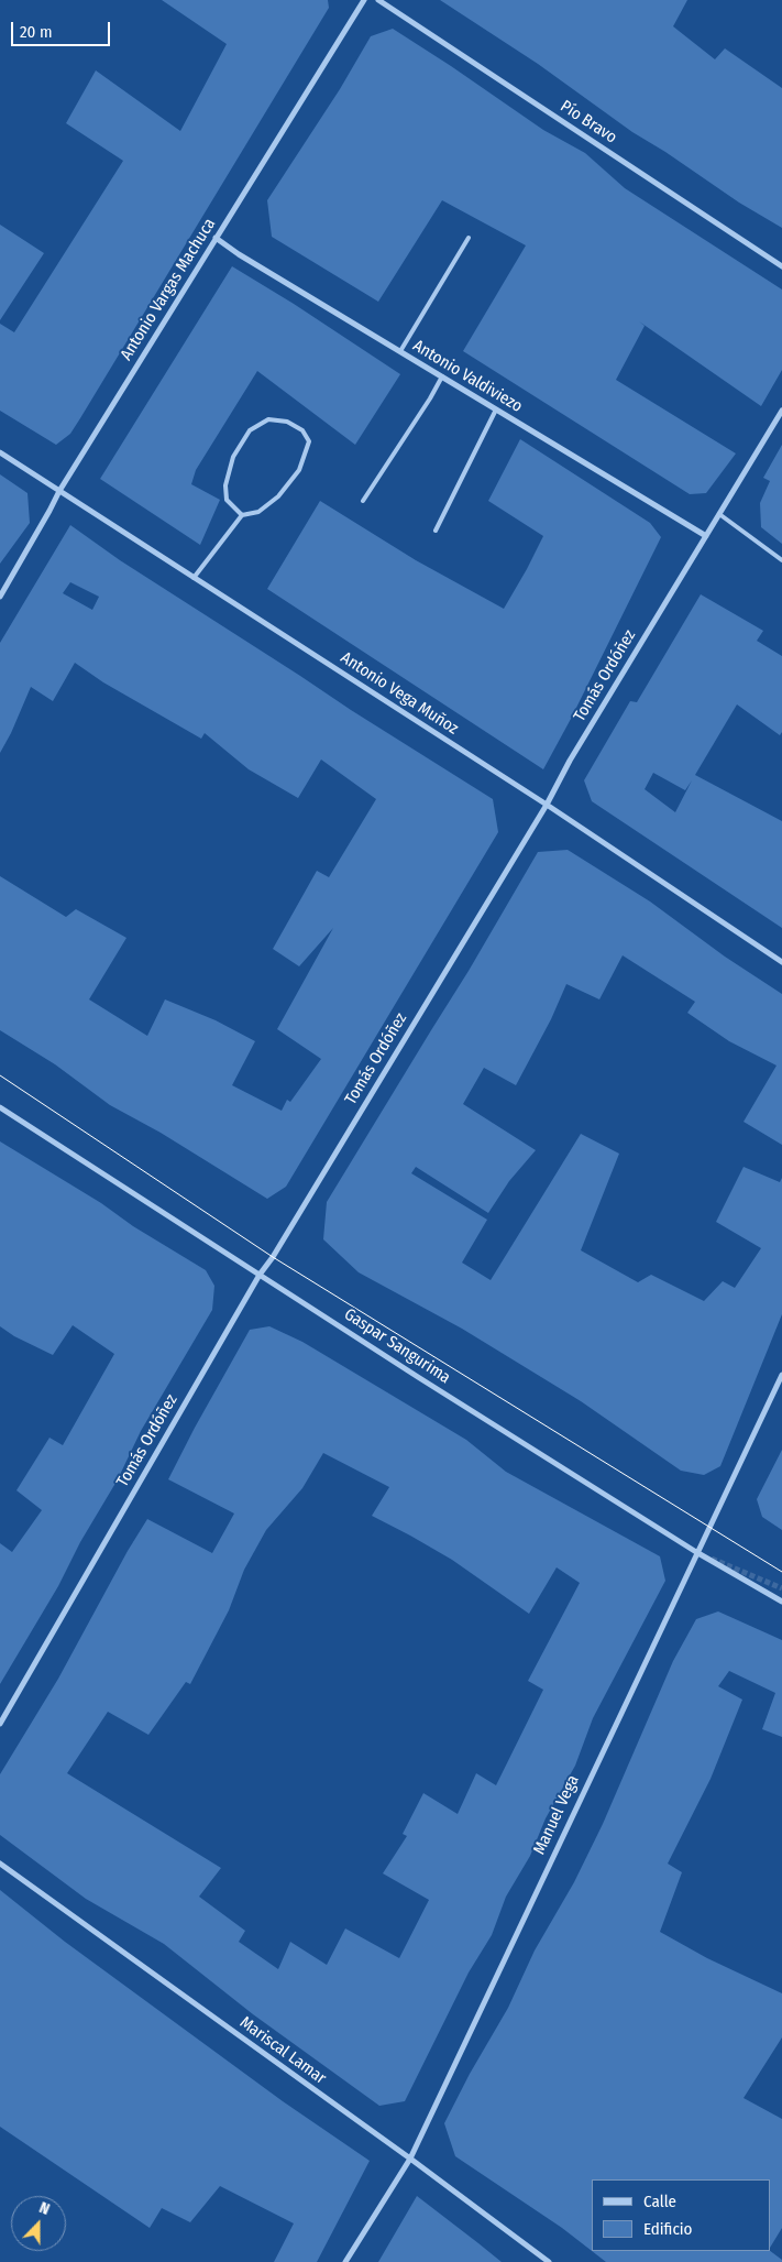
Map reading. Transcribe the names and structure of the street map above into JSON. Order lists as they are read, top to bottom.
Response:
{
  "streets": {
    "street": [
      "Pío Bravo",
      "Antonio Vargas Machuca",
      "Antonio Valdiviezo",
      "Tomás Ordóñez",
      "Antonio Vega Muñoz",
      "Gaspar Sangurima",
      "Manuel Vega",
      "Mariscal Lamar"
    ]
  },
  "crossings": [
    ["Antonio Vargas Machuca", "Antonio Valdiviezo"],
    ["Antonio Vargas Machuca", "Antonio Vega Muñoz"],
    ["Antonio Valdiviezo", "Tomás Ordóñez"],
    ["Tomás Ordóñez", "Antonio Vega Muñoz"],
    ["Tomás Ordóñez", "Gaspar Sangurima"],
    ["Gaspar Sangurima", "Manuel Vega"],
    ["Manuel Vega", "Mariscal Lamar"]
  ],
  "legend": ["Calle", "Edificio"],
  "scale_bar": "20 m",
  "north": "top"
}
